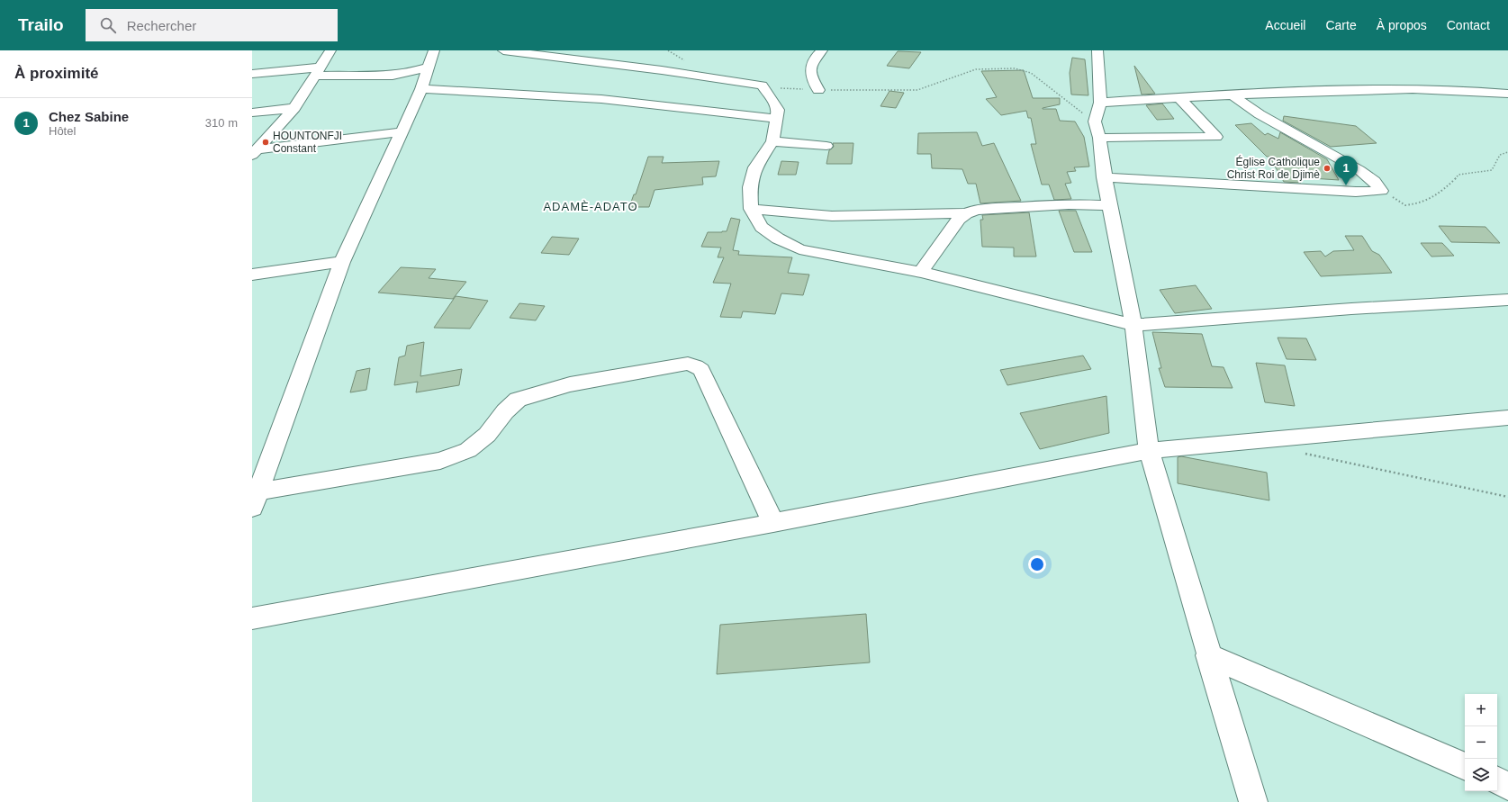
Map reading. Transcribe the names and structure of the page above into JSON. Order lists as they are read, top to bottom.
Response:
{
  "districts": ["ADAMÈ-ADATO"],
  "places": ["HOUNTONFJI Constant", "Église Catholique Christ Roi de Djimè"],
  "page": {
    "header": "Trailo",
    "search": "Rechercher",
    "nav": [
      "Accueil",
      "Carte",
      "À propos",
      "Contact"
    ],
    "heading": "À proximité",
    "list": [
      {
        "mark": "1",
        "name": "Chez Sabine",
        "note": "Hôtel",
        "value": "310 m"
      }
    ],
    "pins": "1",
    "map_buttons": ["+", "−"]
  }
}
